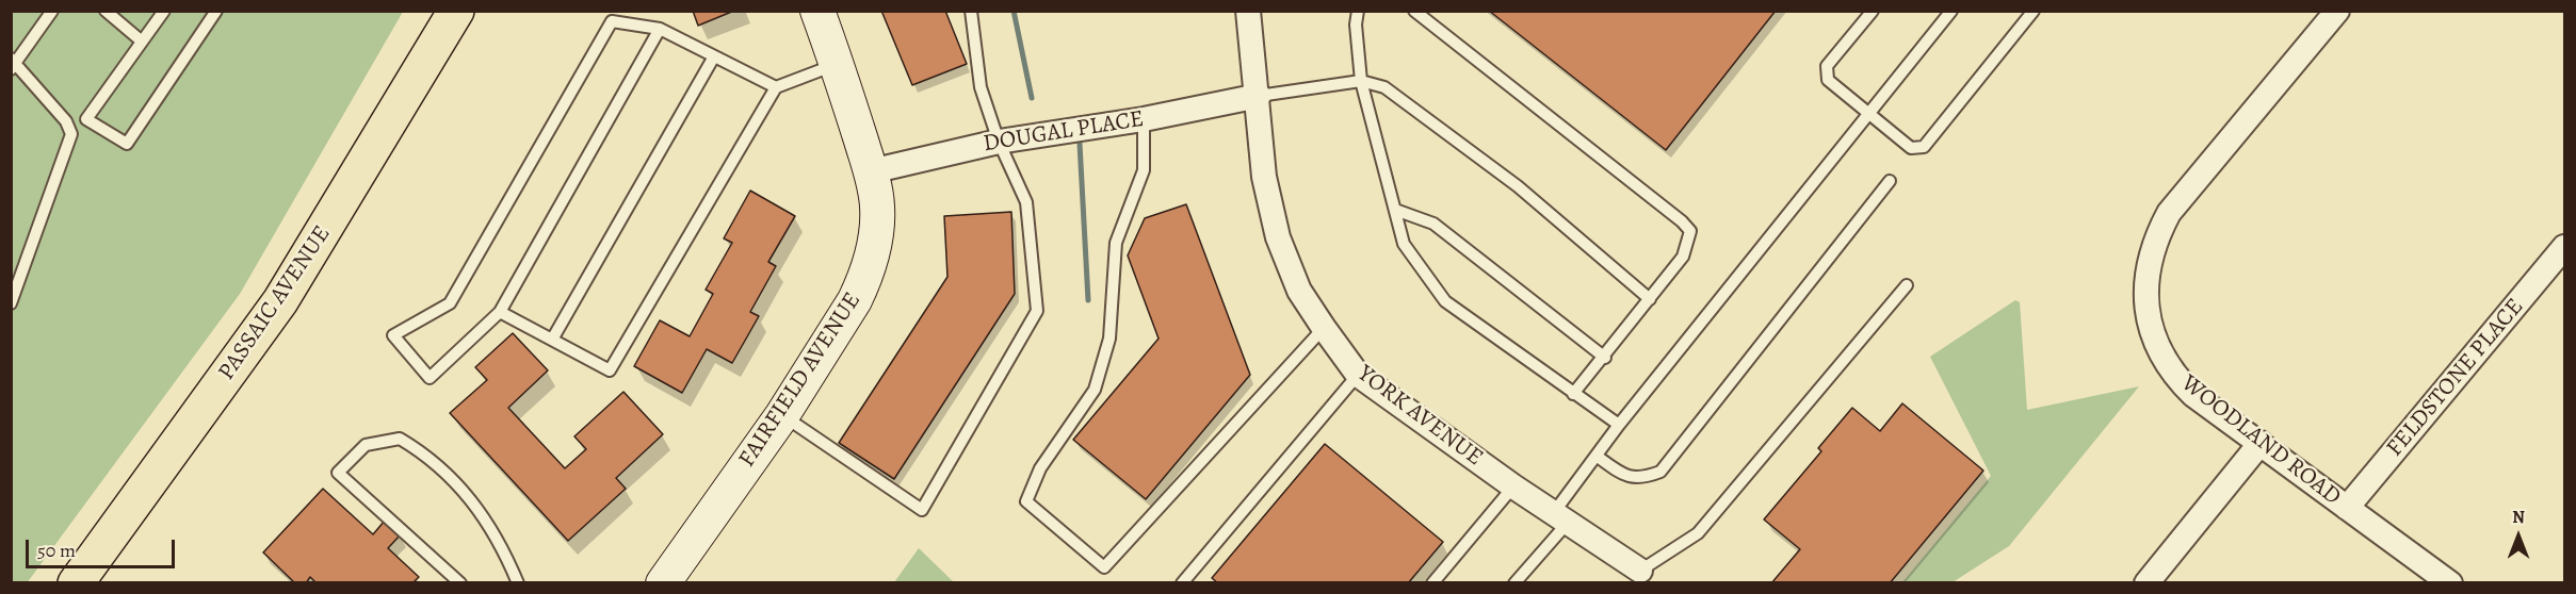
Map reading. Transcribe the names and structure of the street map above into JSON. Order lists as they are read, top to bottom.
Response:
{
  "streets": {
    "main road": ["PASSAIC AVENUE"],
    "street": [
      "DOUGAL PLACE",
      "FELDSTONE PLACE",
      "FAIRFIELD AVENUE",
      "YORK AVENUE",
      "WOODLAND ROAD"
    ]
  },
  "crossings": [
    ["DOUGAL PLACE", "FAIRFIELD AVENUE"],
    ["DOUGAL PLACE", "YORK AVENUE"],
    ["FELDSTONE PLACE", "WOODLAND ROAD"]
  ],
  "scale_bar": "50 m",
  "north": "top"
}
